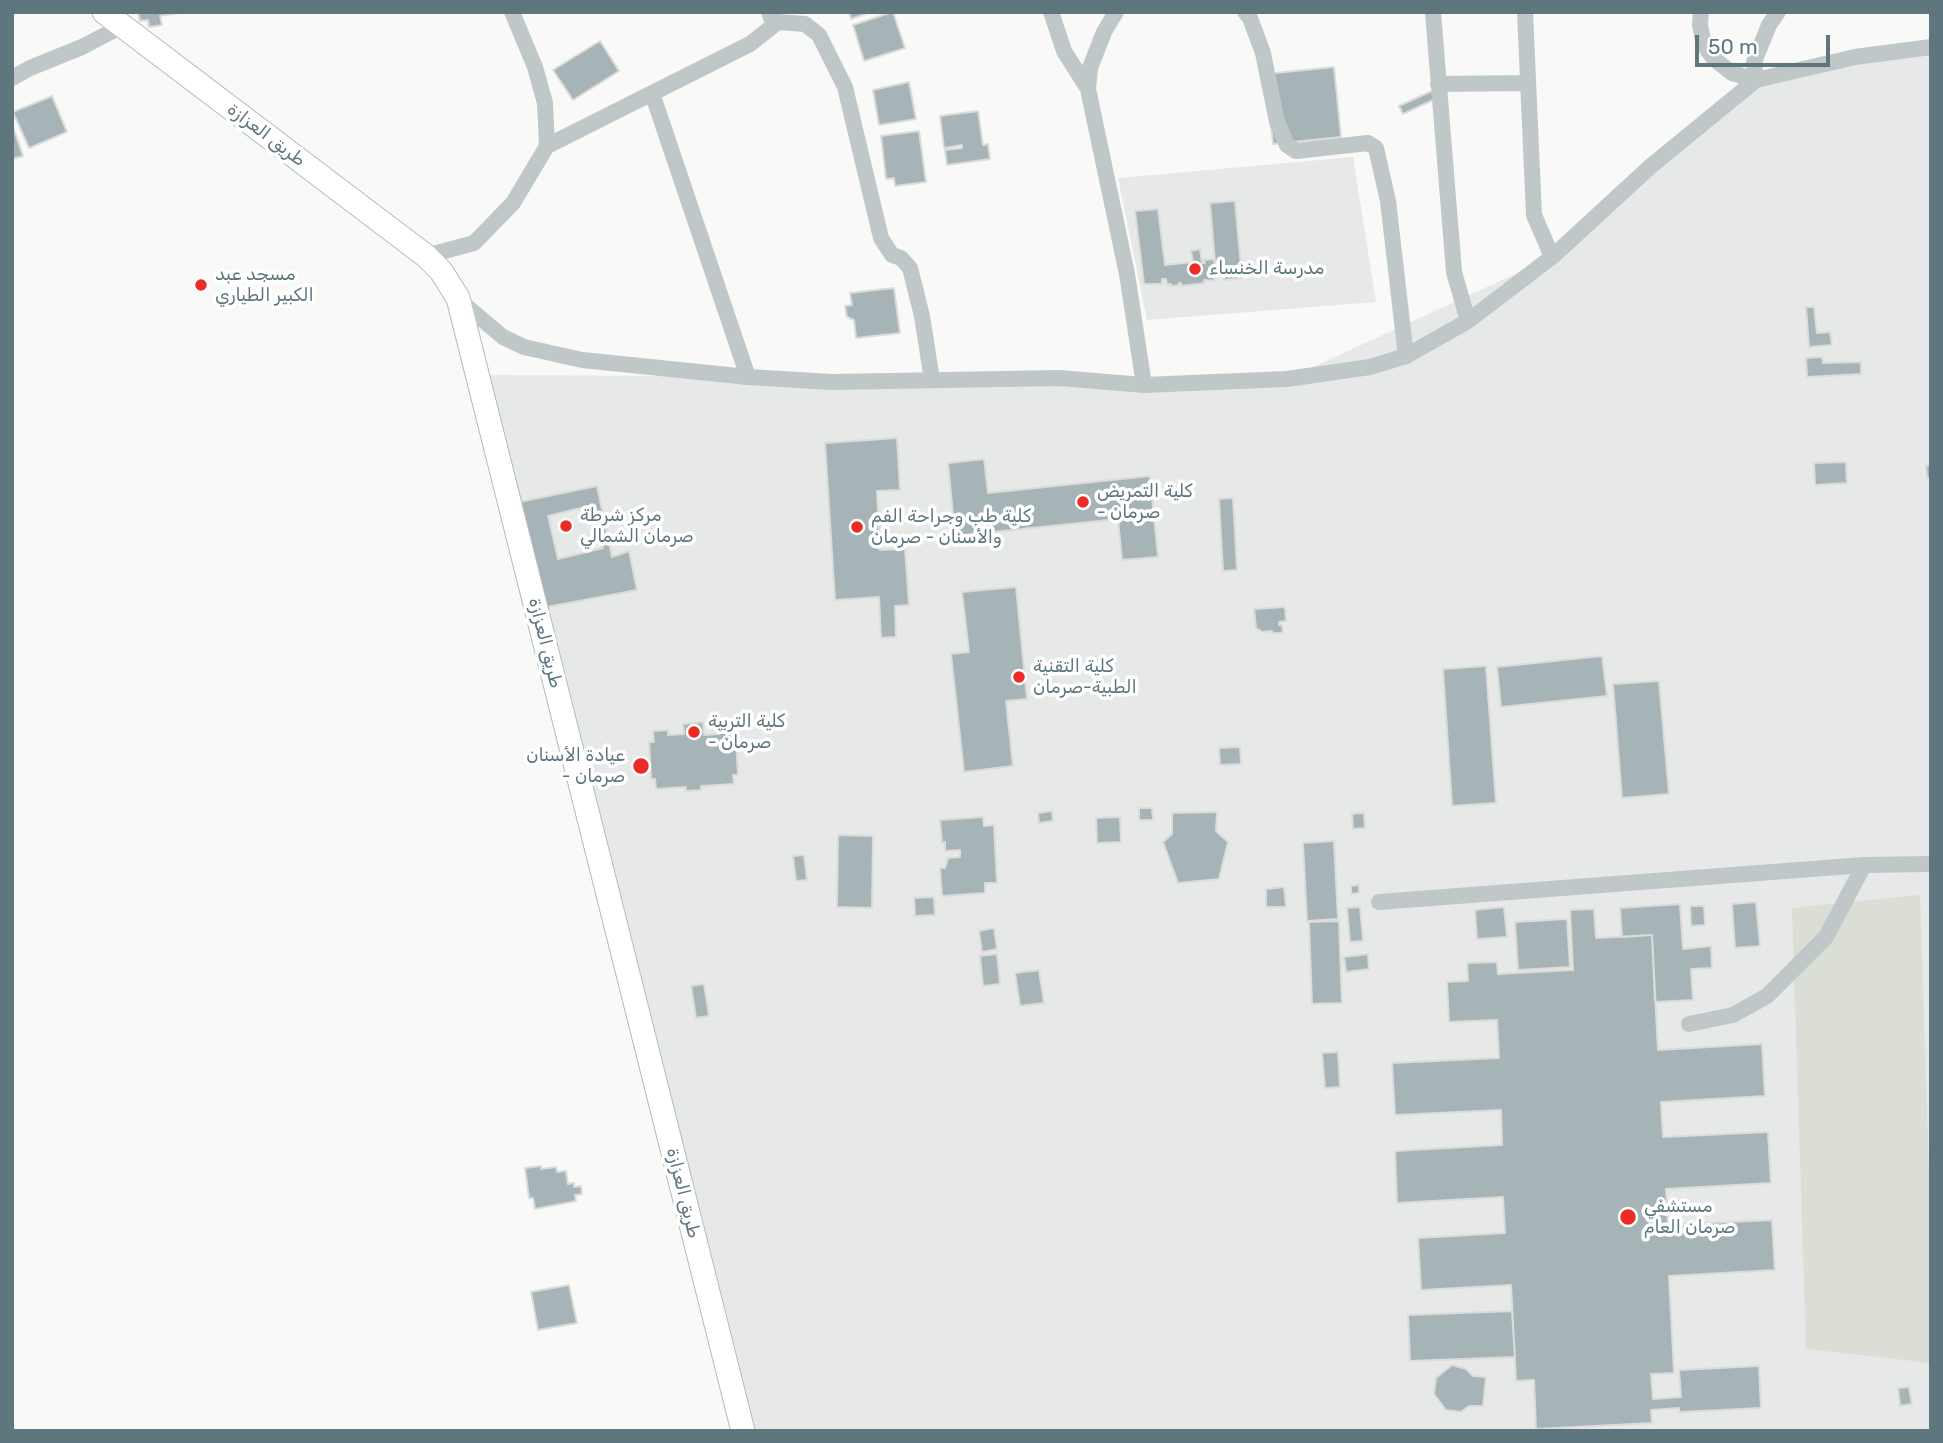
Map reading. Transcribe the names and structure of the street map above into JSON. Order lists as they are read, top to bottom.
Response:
{
  "streets": {
    "street": ["طريق العزازة"]
  },
  "places": [
    "مدرسة الخنساء",
    "مسجد عبد الكبير الطياري",
    "كلية التمريض - صرمان",
    "مركز شرطة صرمان الشمالي",
    "كلية طب وجراحة الفم والأسنان - صرمان",
    "كلية التقنية الطبية-صرمان",
    "كلية التربية - صرمان",
    "عيادة الأسنان - صرمان",
    "مستشفي صرمان العام"
  ],
  "scale_bar": "50 m"
}
